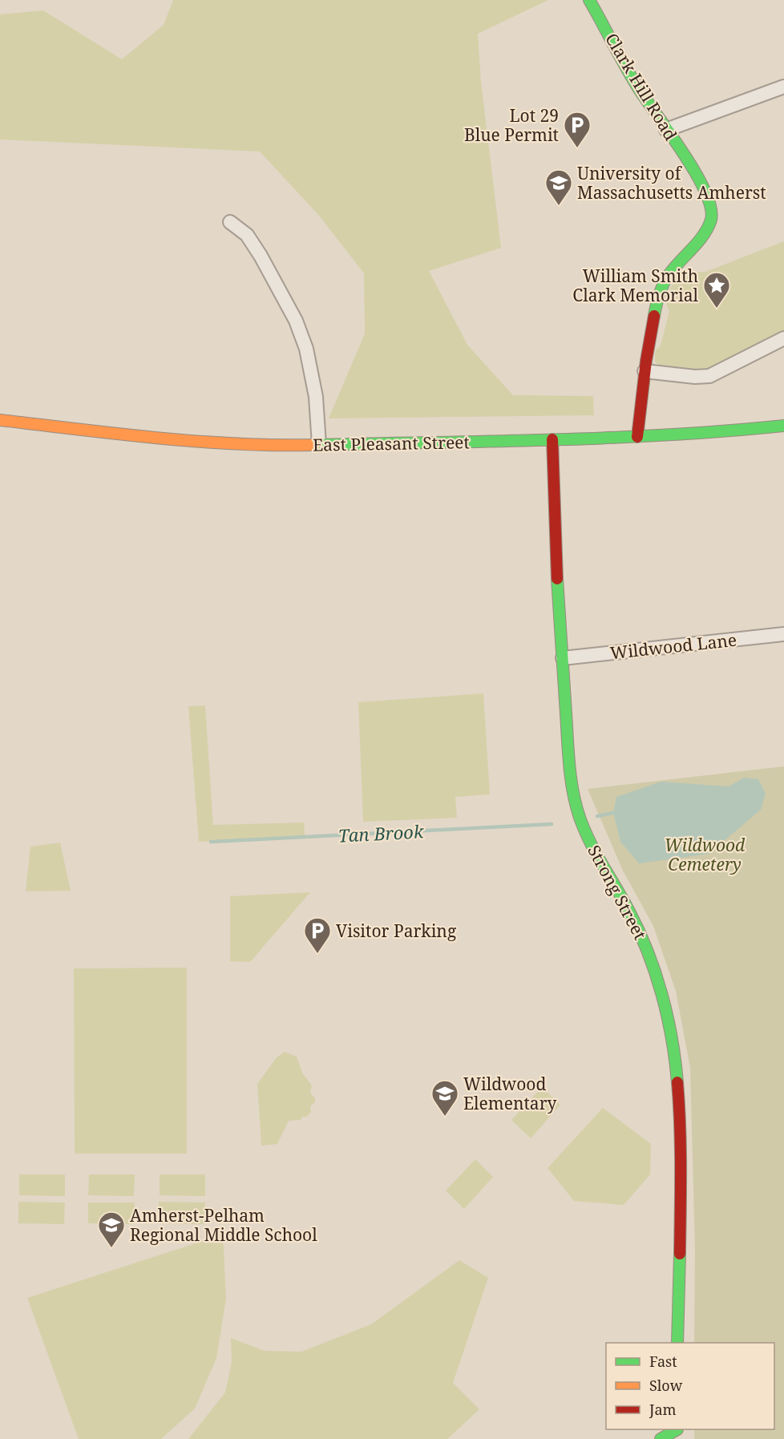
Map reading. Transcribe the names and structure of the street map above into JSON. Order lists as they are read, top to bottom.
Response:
{
  "streets": {
    "main road": ["Clark Hill Road", "East Pleasant Street", "Strong Street"],
    "street": ["Wildwood Lane"]
  },
  "crossings": [
    ["Clark Hill Road", "East Pleasant Street"],
    ["East Pleasant Street", "Strong Street"],
    ["Wildwood Lane", "Strong Street"]
  ],
  "water": ["Tan Brook"],
  "parks": ["Wildwood Cemetery"],
  "places": {
    "parking": ["Lot 29 Blue Permit", "Visitor Parking"],
    "school or university": ["University of Massachusetts Amherst", "Wildwood Elementary", "Amherst-Pelham Regional Middle School"],
    "place": ["William Smith Clark Memorial"]
  },
  "legend": ["Fast", "Slow", "Jam"]
}
